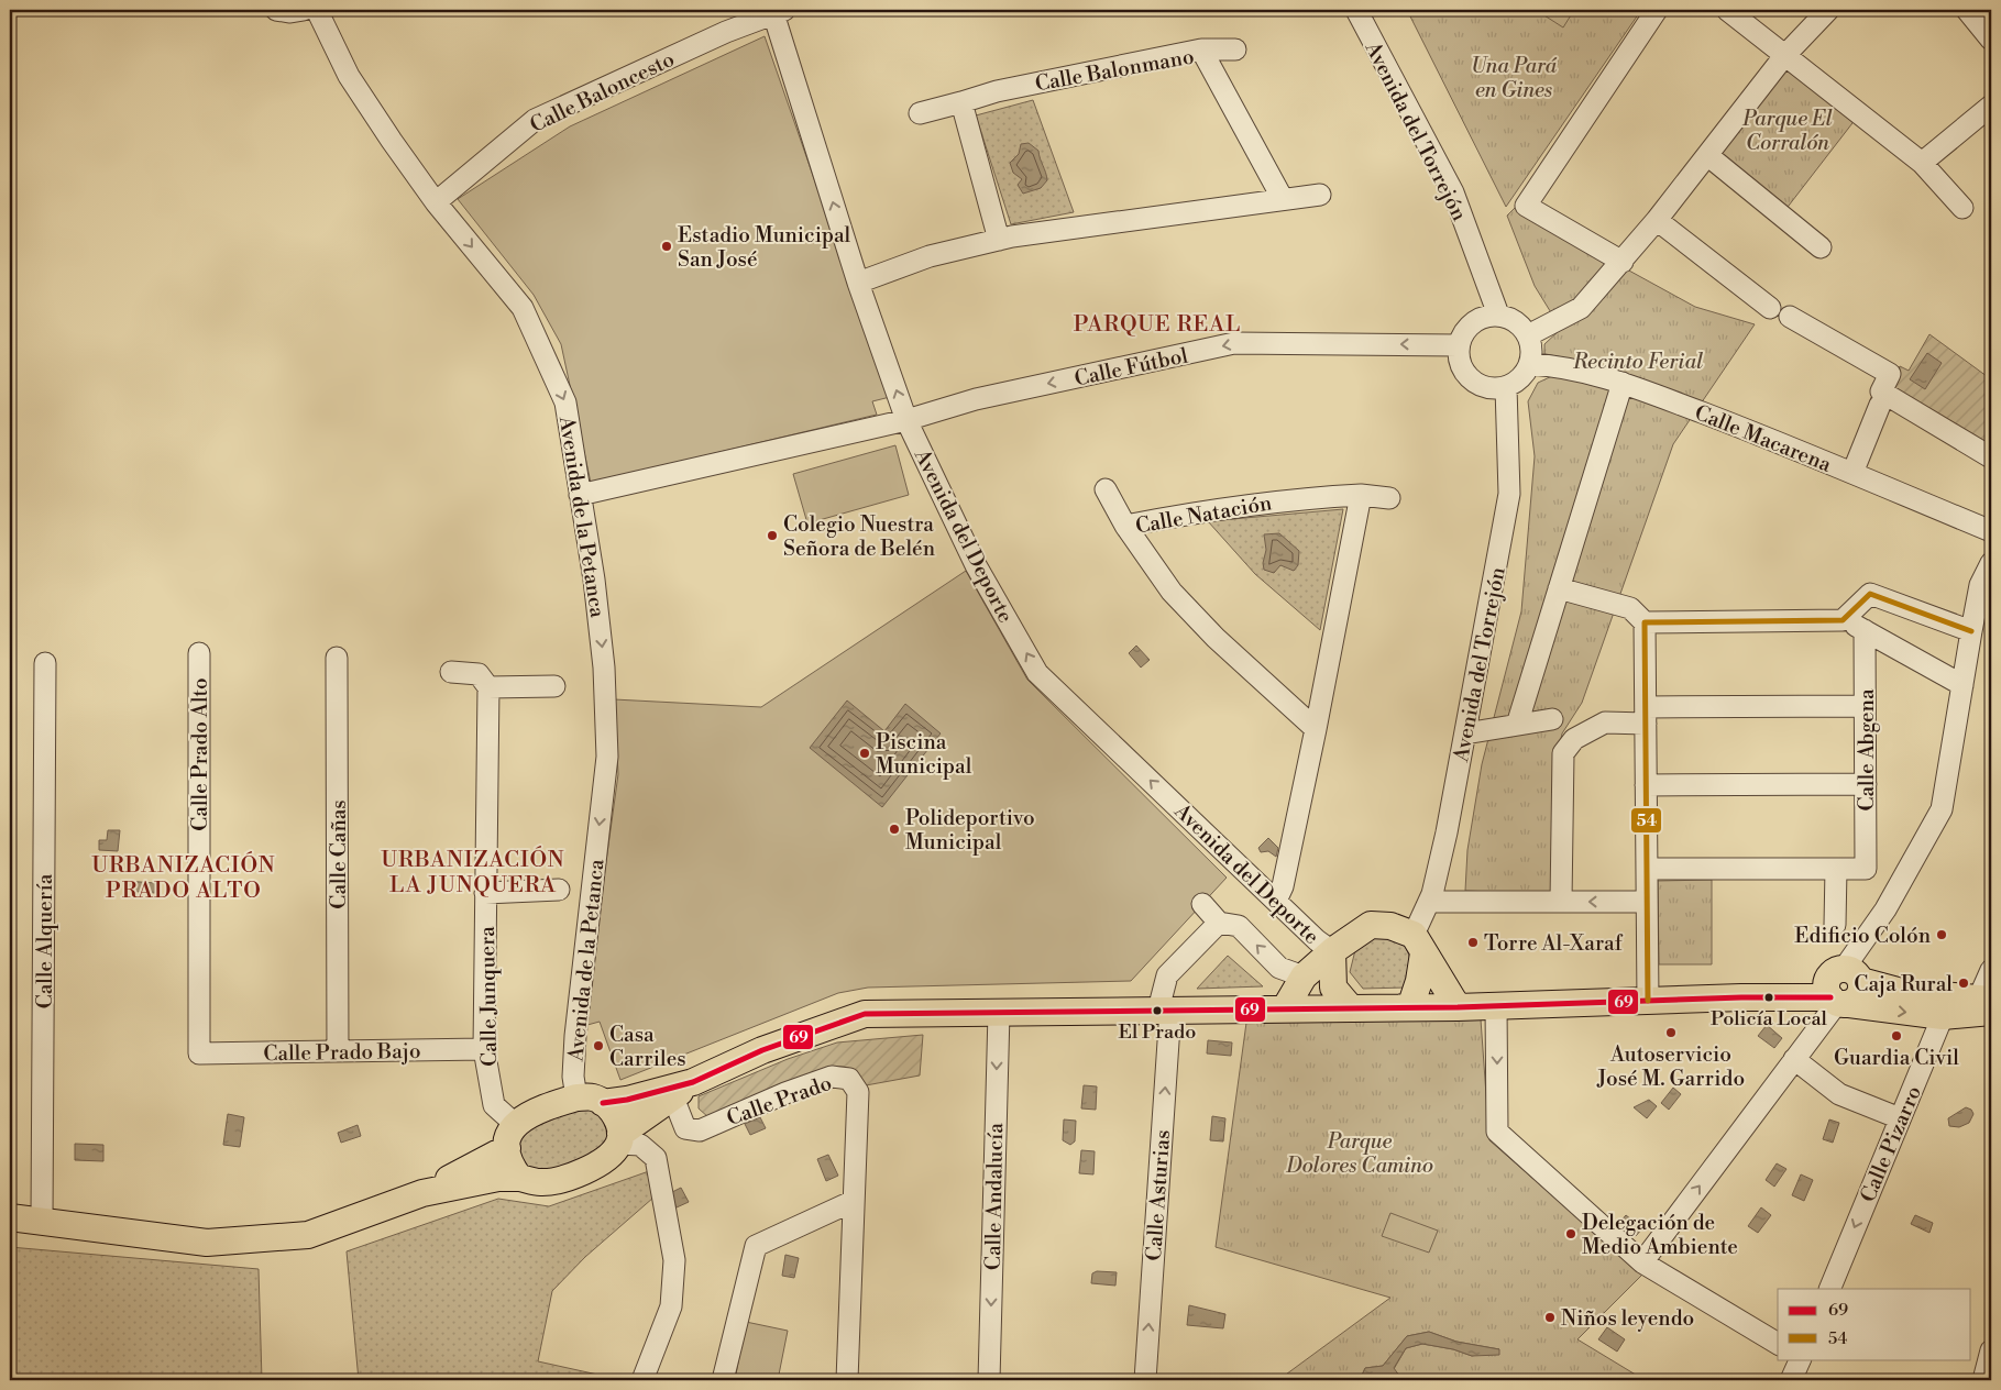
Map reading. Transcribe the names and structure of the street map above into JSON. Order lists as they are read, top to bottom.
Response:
{
  "streets": {
    "street": [
      "Calle Balonmano",
      "Calle Baloncesto",
      "Avenida del Torrejón",
      "Calle Fútbol",
      "Calle Macarena",
      "Calle Natación",
      "Avenida de la Petanca",
      "Avenida del Deporte",
      "Calle Abgena",
      "Calle Prado Alto",
      "Calle Cañas",
      "Calle Alquería",
      "Calle Junquera",
      "Calle Prado Bajo",
      "Calle Prado",
      "Calle Pizarro",
      "Calle Asturias",
      "Calle Andalucía"
    ]
  },
  "crossings": [
    ["Calle Baloncesto", "Avenida de la Petanca"],
    ["Calle Baloncesto", "Avenida del Deporte"],
    ["Avenida del Torrejón", "Calle Fútbol"],
    ["Avenida del Torrejón", "Calle Macarena"],
    ["Avenida del Torrejón", "Avenida del Deporte"],
    ["Calle Fútbol", "Calle Macarena"],
    ["Calle Fútbol", "Avenida de la Petanca"],
    ["Calle Fútbol", "Avenida del Deporte"],
    ["Avenida de la Petanca", "Calle Junquera"],
    ["Calle Prado Alto", "Calle Prado Bajo"],
    ["Calle Cañas", "Calle Prado Bajo"],
    ["Calle Junquera", "Calle Prado Bajo"]
  ],
  "one_way": [
    "Avenida de la Petanca",
    "Avenida del Deporte",
    "Calle Asturias",
    "Calle Andalucía"
  ],
  "districts": ["PARQUE REAL", "URBANIZACIÓN LA JUNQUERA", "URBANIZACIÓN PRADO ALTO"],
  "parks": [
    "Una Pará en Gines",
    "Parque El Corralón",
    "Recinto Ferial",
    "Parque Dolores Camino"
  ],
  "places": [
    "Estadio Municipal San José",
    "Colegio Nuestra Señora de Belén",
    "Piscina Municipal",
    "Polideportivo Municipal",
    "Edificio Colón",
    "Torre Al-Xaraf",
    "Caja Rural",
    "Policía Local",
    "El Prado",
    "Autoservicio José M. Garrido",
    "Guardia Civil",
    "Casa Carriles",
    "Delegación de Medio Ambiente",
    "Niños leyendo"
  ],
  "lines": ["transit line 54", "transit line 69"],
  "legend": ["69", "54"]
}
